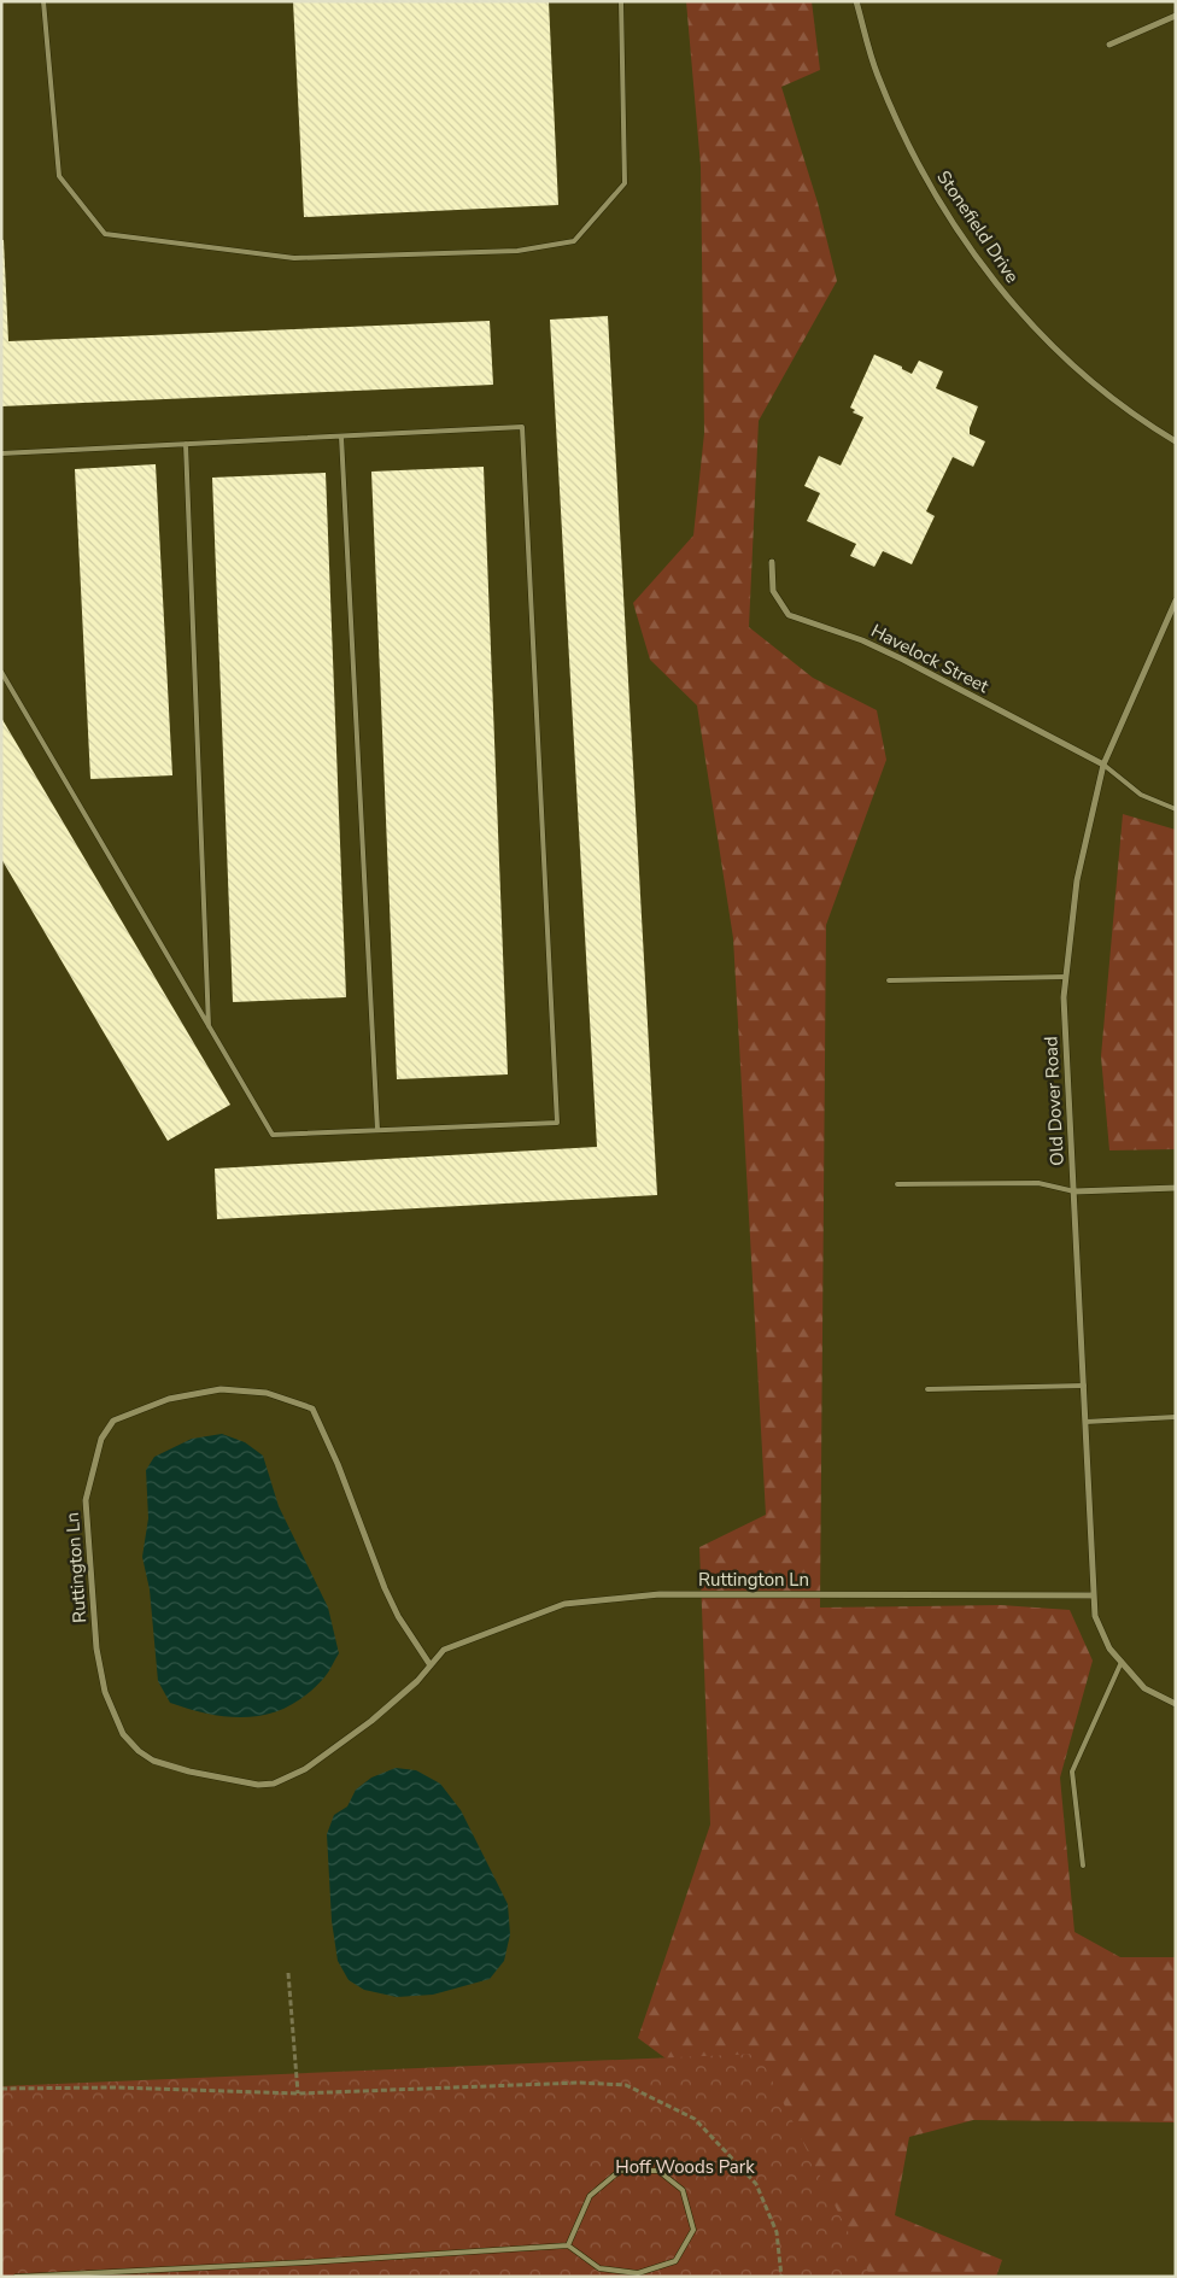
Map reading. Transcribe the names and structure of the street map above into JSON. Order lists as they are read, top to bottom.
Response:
{
  "streets": {
    "street": [
      "Stonefield Drive",
      "Havelock Street",
      "Old Dover Road",
      "Ruttington Ln"
    ]
  },
  "crossings": [
    ["Havelock Street", "Old Dover Road"],
    ["Old Dover Road", "Ruttington Ln"]
  ],
  "parks": ["Hoff Woods Park"]
}
